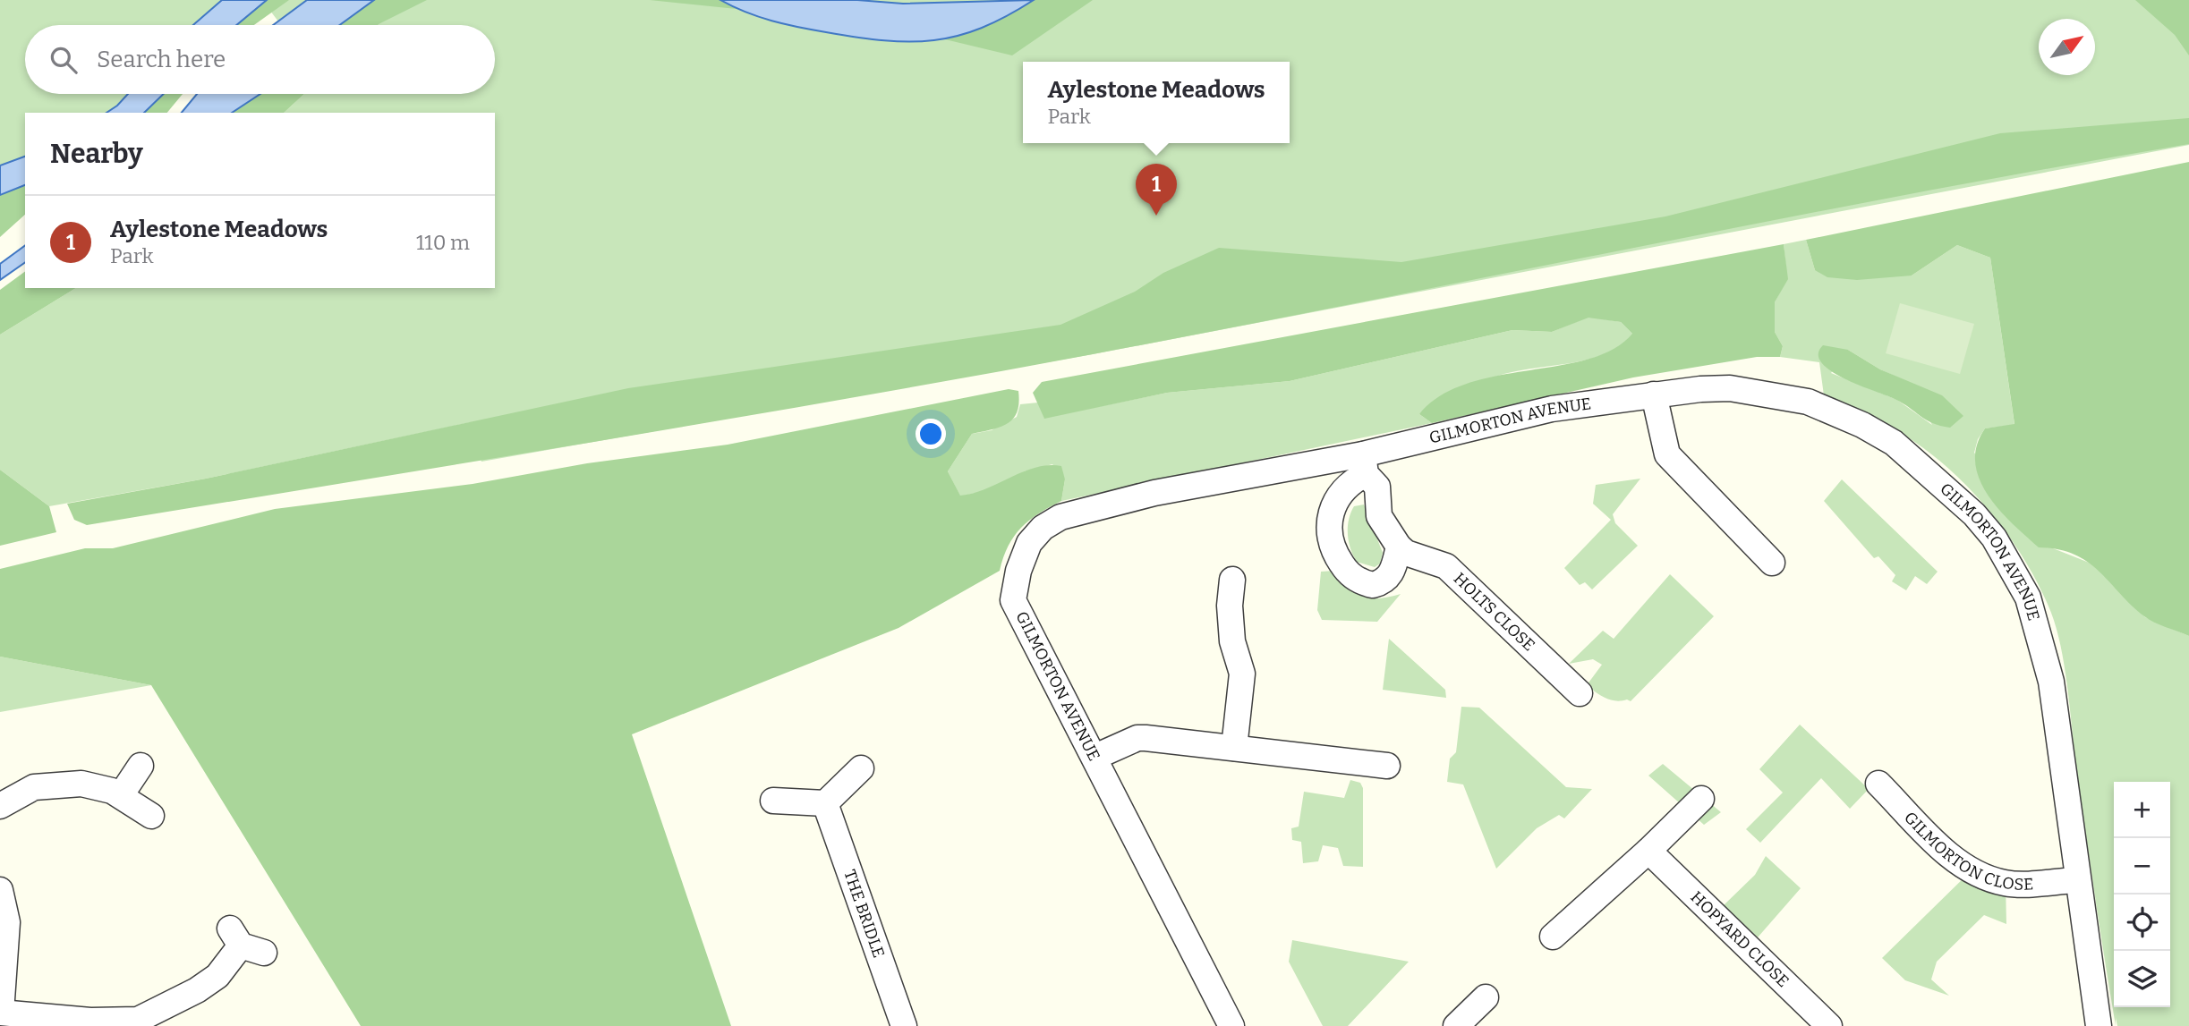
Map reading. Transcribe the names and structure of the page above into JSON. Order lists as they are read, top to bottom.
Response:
{
  "streets": {
    "street": [
      "GILMORTON AVENUE",
      "HOLTS CLOSE",
      "GILMORTON CLOSE",
      "THE BRIDLE",
      "HOPYARD CLOSE"
    ]
  },
  "crossings": [
    ["GILMORTON AVENUE", "GILMORTON CLOSE"]
  ],
  "north": "top right",
  "page": {
    "search": "Search here",
    "popup": ["Aylestone Meadows", "Park"],
    "heading": "Nearby",
    "pins": "1",
    "list": [
      {
        "mark": "1",
        "name": "Aylestone Meadows",
        "note": "Park",
        "value": "110 m"
      }
    ],
    "map_buttons": ["+", "−"]
  }
}
